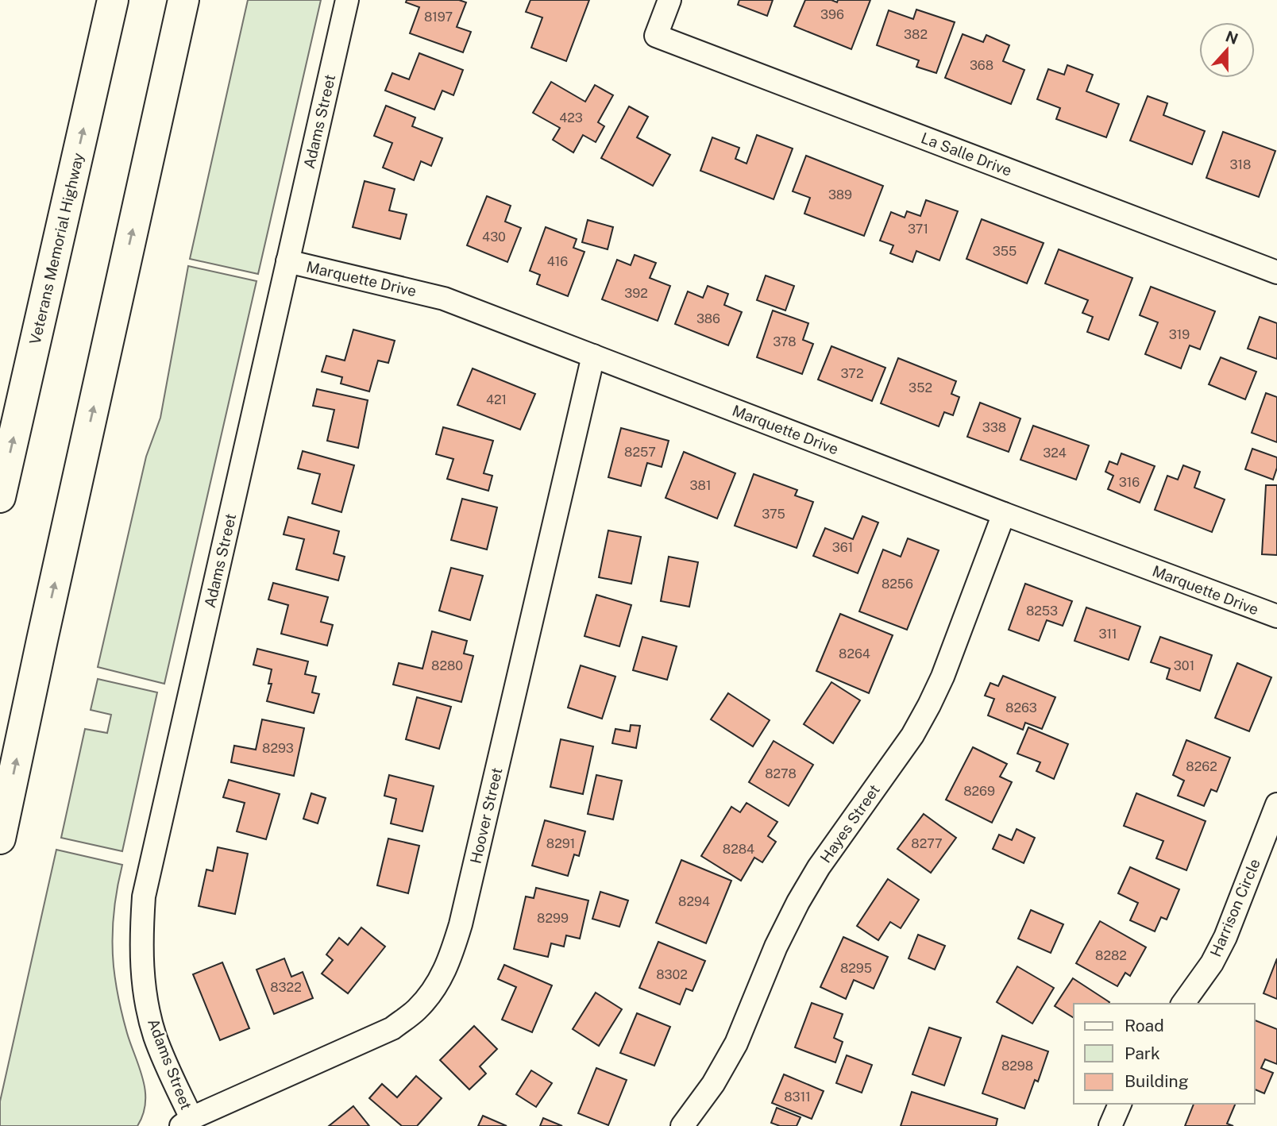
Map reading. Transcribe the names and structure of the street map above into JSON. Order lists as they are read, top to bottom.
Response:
{
  "streets": {
    "highway": ["Veterans Memorial Highway"],
    "street": [
      "Adams Street",
      "La Salle Drive",
      "Marquette Drive",
      "Hoover Street",
      "Hayes Street",
      "Harrison Circle"
    ]
  },
  "crossings": [
    ["Adams Street", "Marquette Drive"],
    ["Adams Street", "Hoover Street"],
    ["Marquette Drive", "Hoover Street"],
    ["Marquette Drive", "Hayes Street"]
  ],
  "house_numbers": [
    "396",
    "8197",
    "382",
    "368",
    "423",
    "318",
    "389",
    "371",
    "430",
    "355",
    "416",
    "392",
    "386",
    "319",
    "378",
    "372",
    "352",
    "421",
    "338",
    "8257",
    "324",
    "316",
    "381",
    "375",
    "361",
    "8256",
    "8253",
    "311",
    "8264",
    "8280",
    "301",
    "8263",
    "8293",
    "8262",
    "8278",
    "8269",
    "8291",
    "8277",
    "8284",
    "8294",
    "8299",
    "8282",
    "8295",
    "8302",
    "8322",
    "8298",
    "8311"
  ],
  "legend": ["Road", "Park", "Building"],
  "north": "top"
}
